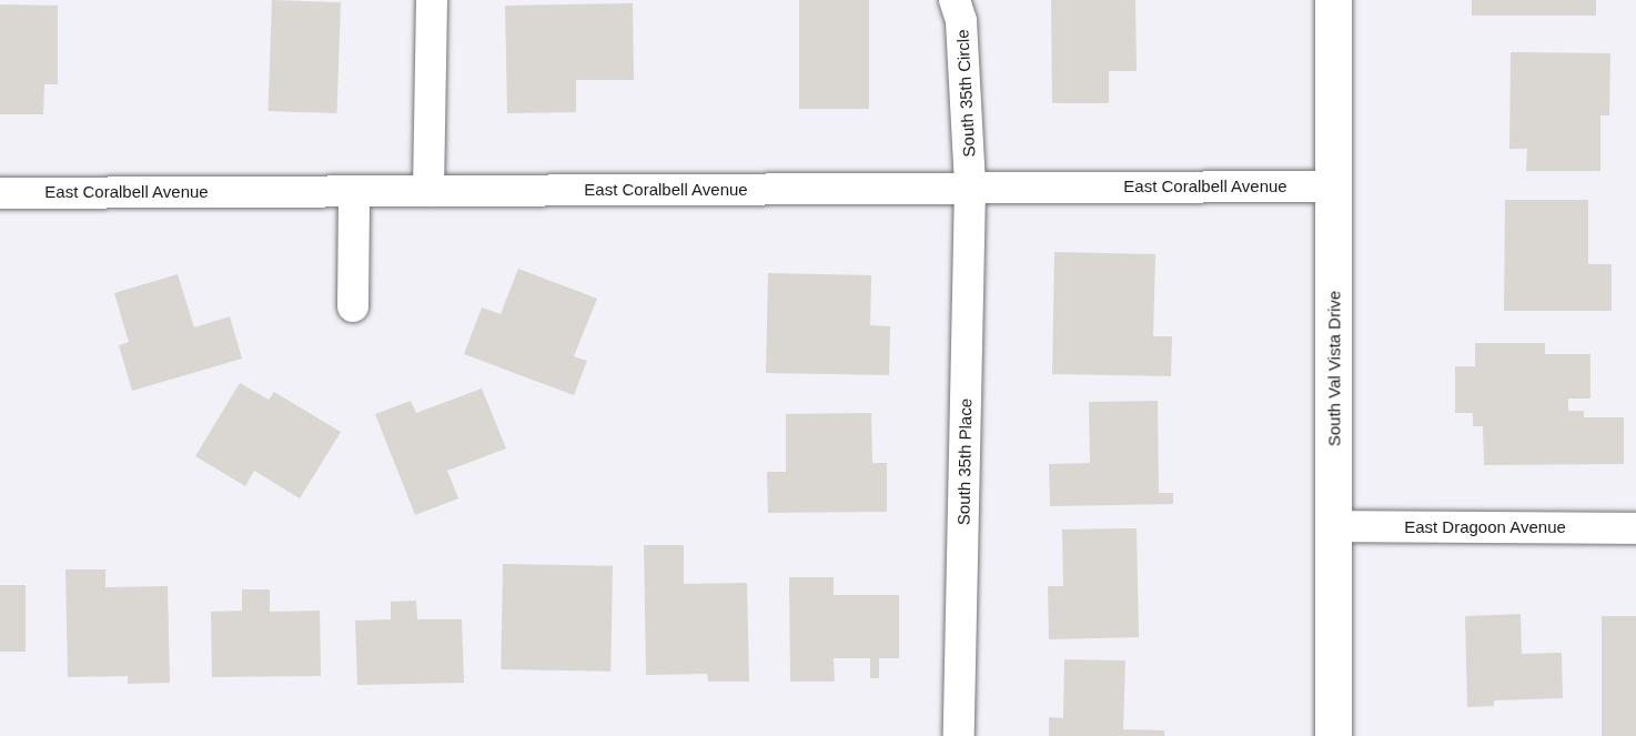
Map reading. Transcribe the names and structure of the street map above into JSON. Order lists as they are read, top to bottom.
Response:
{
  "streets": {
    "main road": ["South Val Vista Drive"],
    "street": [
      "South 35th Circle",
      "East Coralbell Avenue",
      "South 35th Place",
      "East Dragoon Avenue"
    ]
  },
  "crossings": [
    ["South 35th Circle", "East Coralbell Avenue"],
    ["South 35th Circle", "South 35th Place"],
    ["East Coralbell Avenue", "South Val Vista Drive"],
    ["East Coralbell Avenue", "South 35th Place"],
    ["South Val Vista Drive", "East Dragoon Avenue"]
  ]
}
